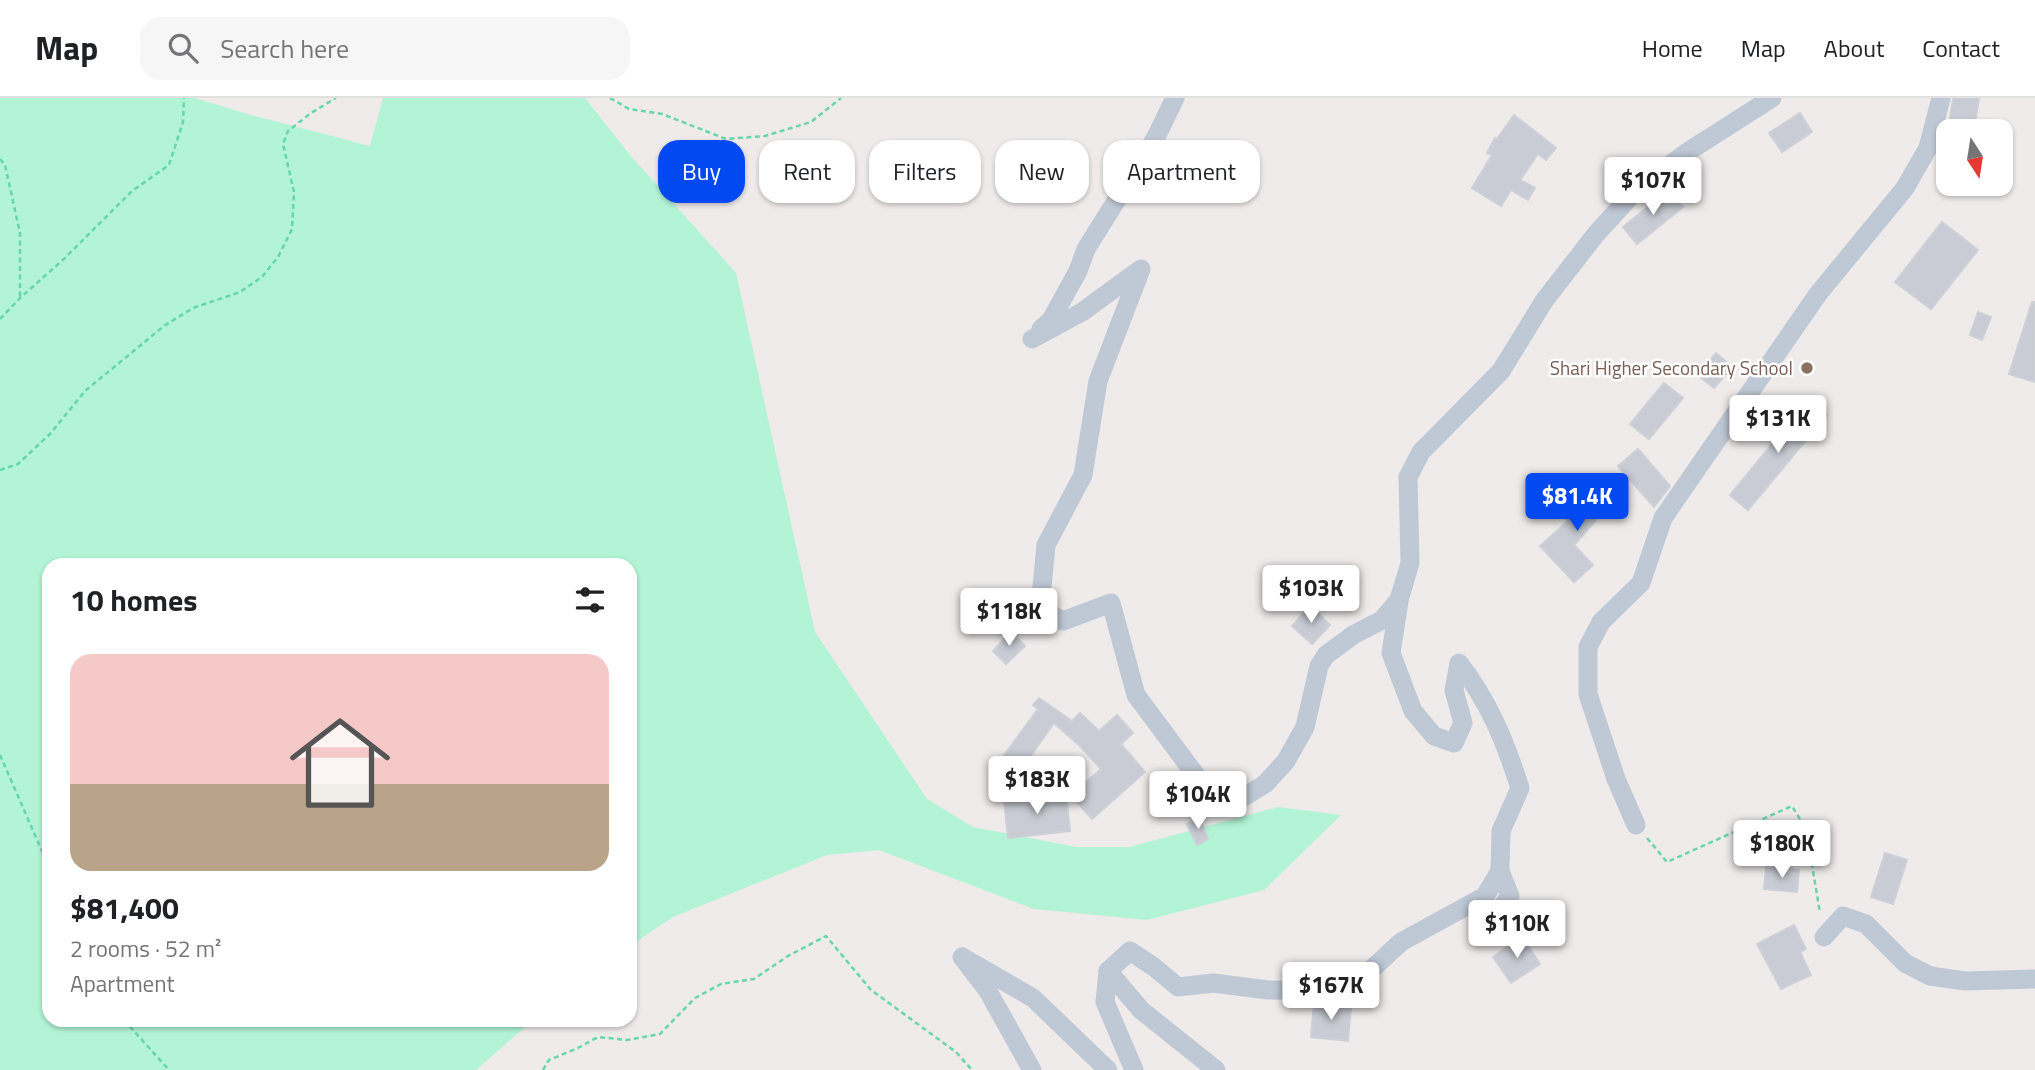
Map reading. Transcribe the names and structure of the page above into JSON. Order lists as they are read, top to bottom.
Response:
{
  "places": ["Shari Higher Secondary School"],
  "north": "bottom",
  "page": {
    "header": "Map",
    "search": "Search here",
    "nav": [
      "Home",
      "Map",
      "About",
      "Contact"
    ],
    "chip": [
      "Buy",
      "Rent",
      "Filters",
      "New",
      "Apartment"
    ],
    "price": [
      "$107K",
      "$131K",
      "$81.4K",
      "$103K",
      "$118K",
      "$183K",
      "$104K",
      "$180K",
      "$110K",
      "$167K"
    ],
    "heading": "10 homes",
    "list": [
      {
        "name": "$81,400",
        "note": "2 rooms · 52 m² · Apartment"
      }
    ]
  }
}
